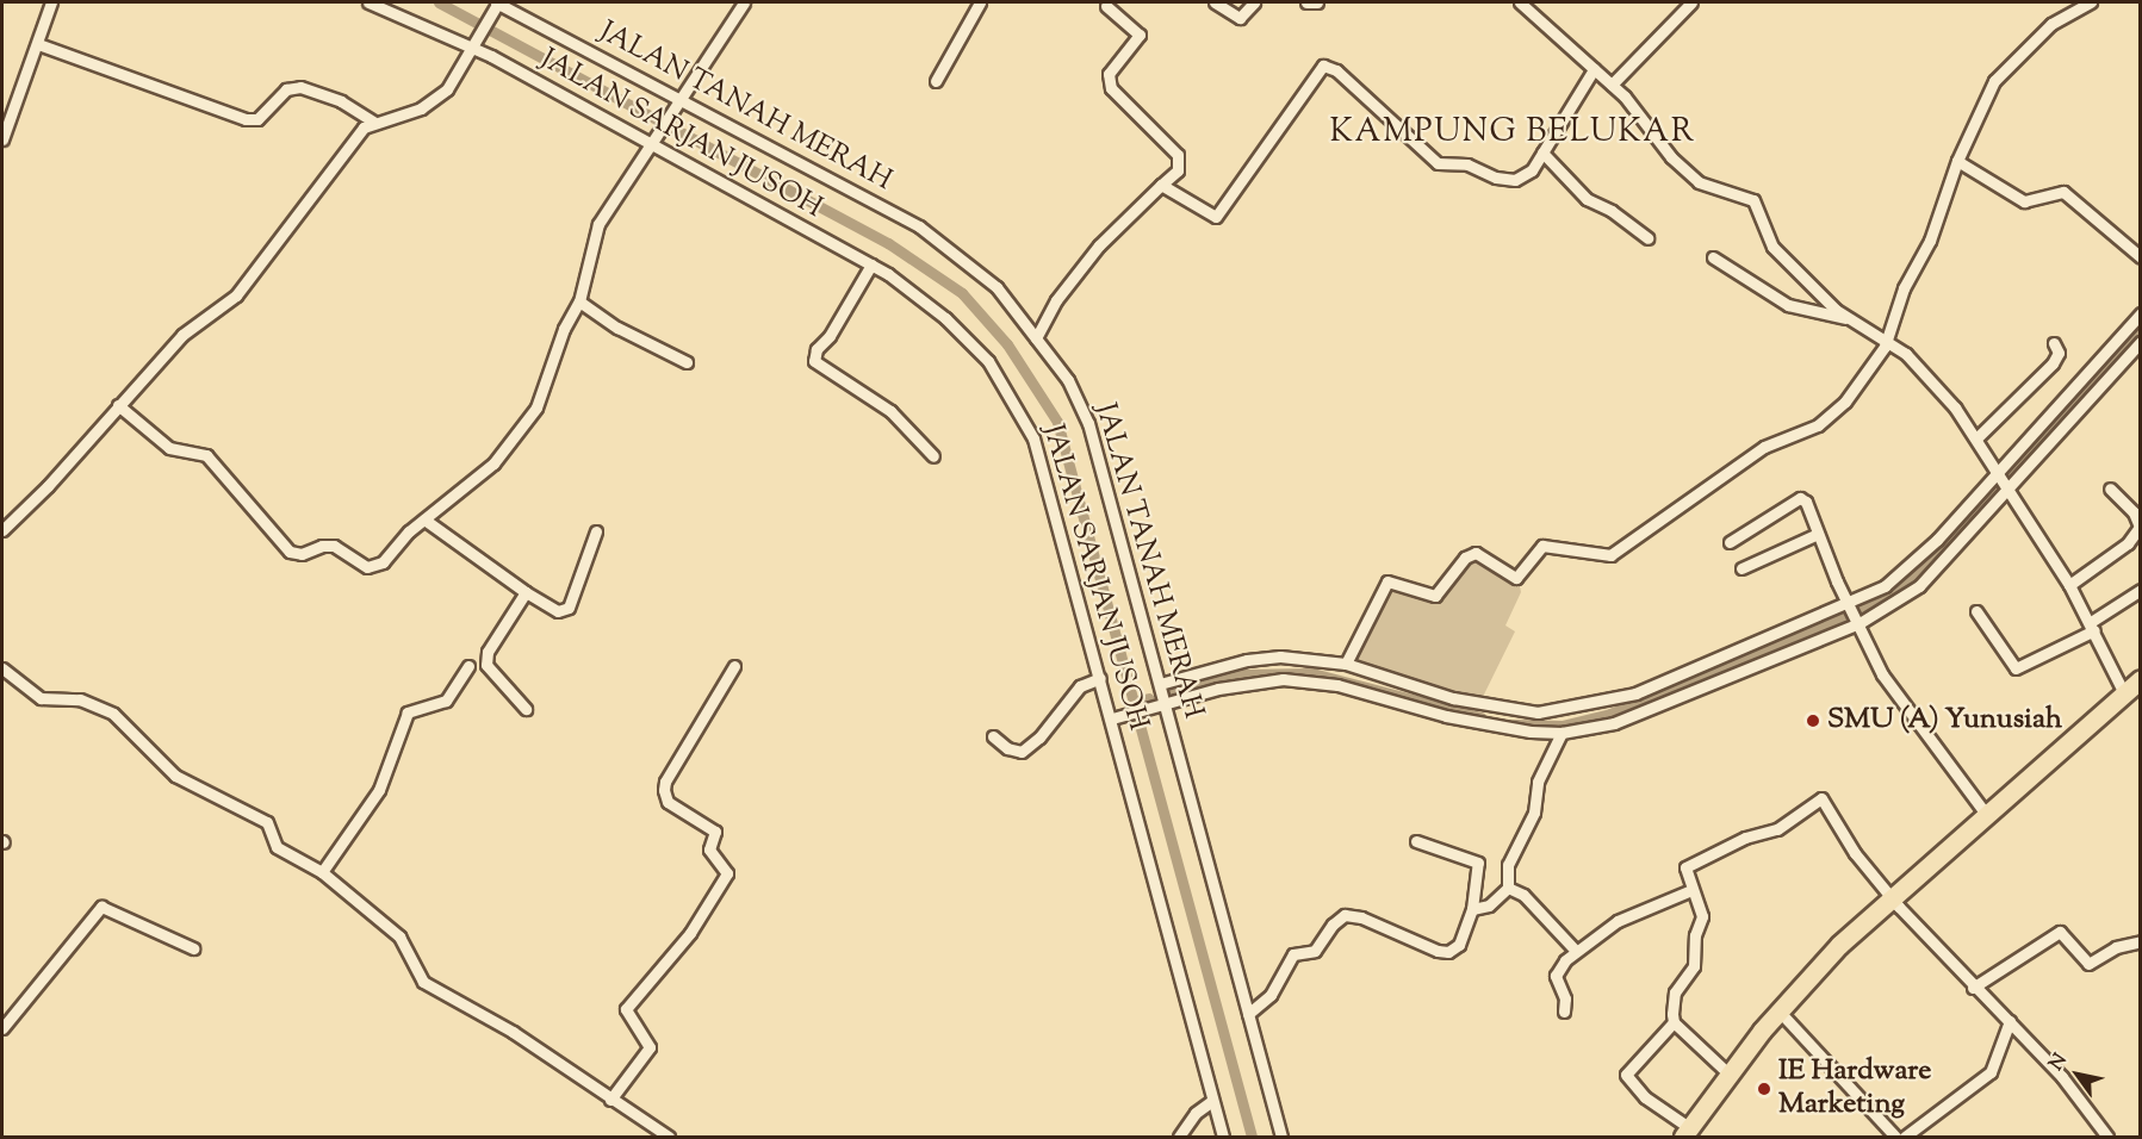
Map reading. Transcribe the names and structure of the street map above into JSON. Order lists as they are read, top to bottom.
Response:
{
  "streets": {
    "street": ["JALAN TANAH MERAH", "JALAN SARJAN JUSOH"]
  },
  "districts": ["KAMPUNG BELUKAR"],
  "places": ["SMU (A) Yunusiah", "IE Hardware Marketing"],
  "north": "top left"
}
